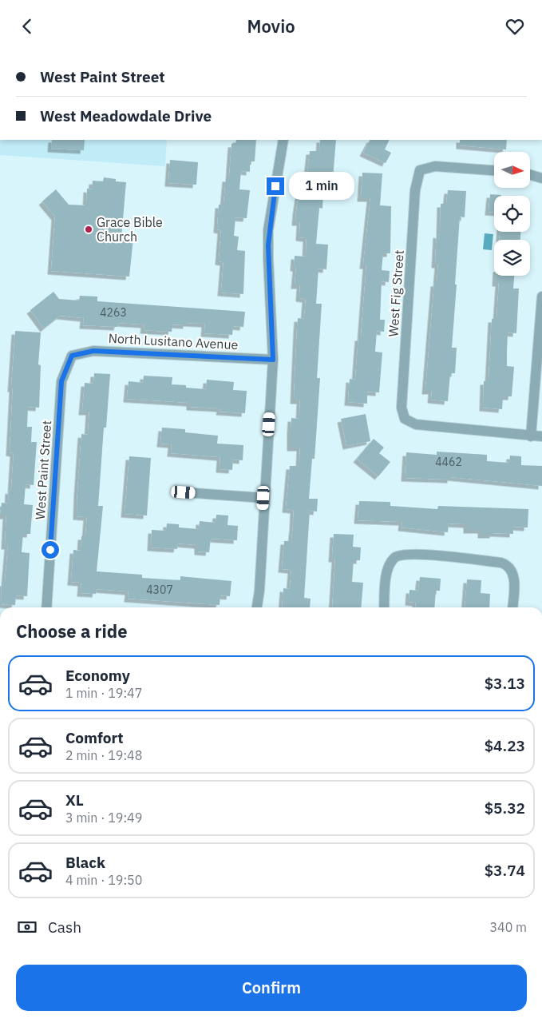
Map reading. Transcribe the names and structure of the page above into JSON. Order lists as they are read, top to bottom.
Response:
{
  "streets": {
    "street": ["West Fig Street", "North Lusitano Avenue", "West Paint Street"]
  },
  "crossings": [
    ["North Lusitano Avenue", "West Paint Street"]
  ],
  "places": ["Grace Bible Church"],
  "house_numbers": ["4263", "4462", "4307"],
  "north": "right",
  "page": {
    "header": "Movio",
    "banner": ["West Paint Street", "West Meadowdale Drive"],
    "bubble": "1 min",
    "heading": "Choose a ride",
    "list": [
      {
        "name": "Economy",
        "note": "1 min · 19:47",
        "value": "$3.13"
      },
      {
        "name": "Comfort",
        "note": "2 min · 19:48",
        "value": "$4.23"
      },
      {
        "name": "XL",
        "note": "3 min · 19:49",
        "value": "$5.32"
      },
      {
        "name": "Black",
        "note": "4 min · 19:50",
        "value": "$3.74"
      }
    ],
    "pay": ["Cash", "340 m"],
    "buttons": "Confirm"
  }
}
